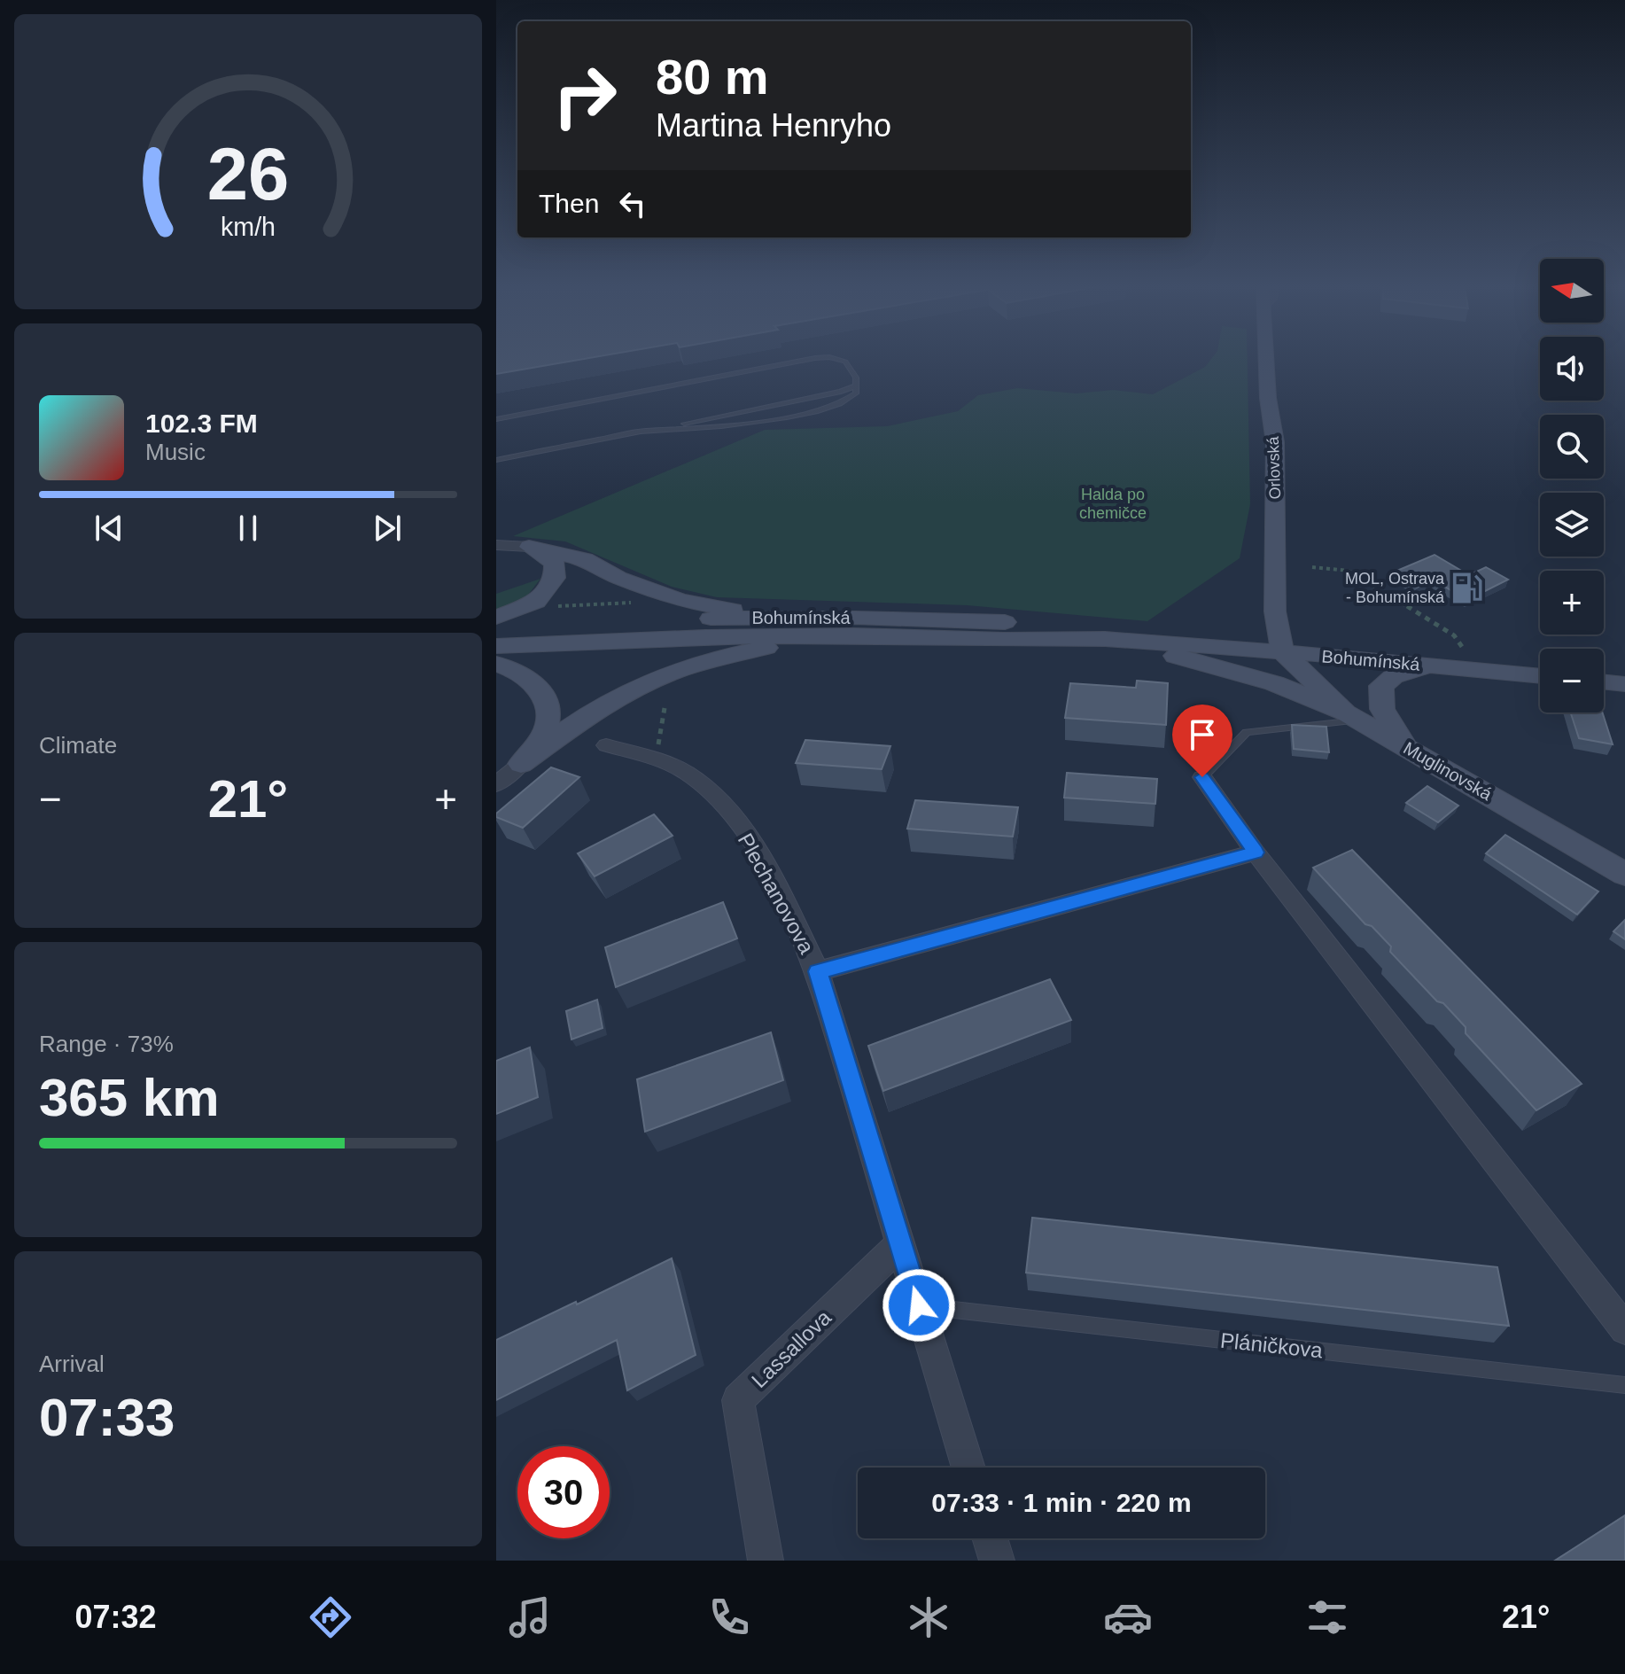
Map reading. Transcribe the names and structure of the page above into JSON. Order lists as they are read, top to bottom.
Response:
{
  "streets": {
    "main road": ["Orlovská", "Bohumínská", "Muglinovská"],
    "street": ["Plechanovova", "Lassallova"],
    "lane": ["Pláničkova"]
  },
  "crossings": [
    ["Orlovská", "Bohumínská"],
    ["Orlovská", "Muglinovská"],
    ["Bohumínská", "Muglinovská"],
    ["Plechanovova", "Pláničkova"],
    ["Plechanovova", "Lassallova"]
  ],
  "parks": ["Halda po chemičce"],
  "places": {
    "fuel station": ["MOL, Ostrava - Bohumínská"]
  },
  "north": "left",
  "page": {
    "turn": ["80 m", "Martina Henryho"],
    "then": "Then",
    "map_buttons": ["+", "−"],
    "song": ["102.3 FM", "Music"],
    "tile": [
      "Climate",
      ["Range · 73%", "365 km"],
      ["Arrival", "07:33"]
    ],
    "heat": ["−", "21°", "+"],
    "limit": "30",
    "trip": "07:33 · 1 min · 220 m",
    "tabs": ["07:32", "21°"],
    "gauge": ["26", "km/h"]
  }
}
